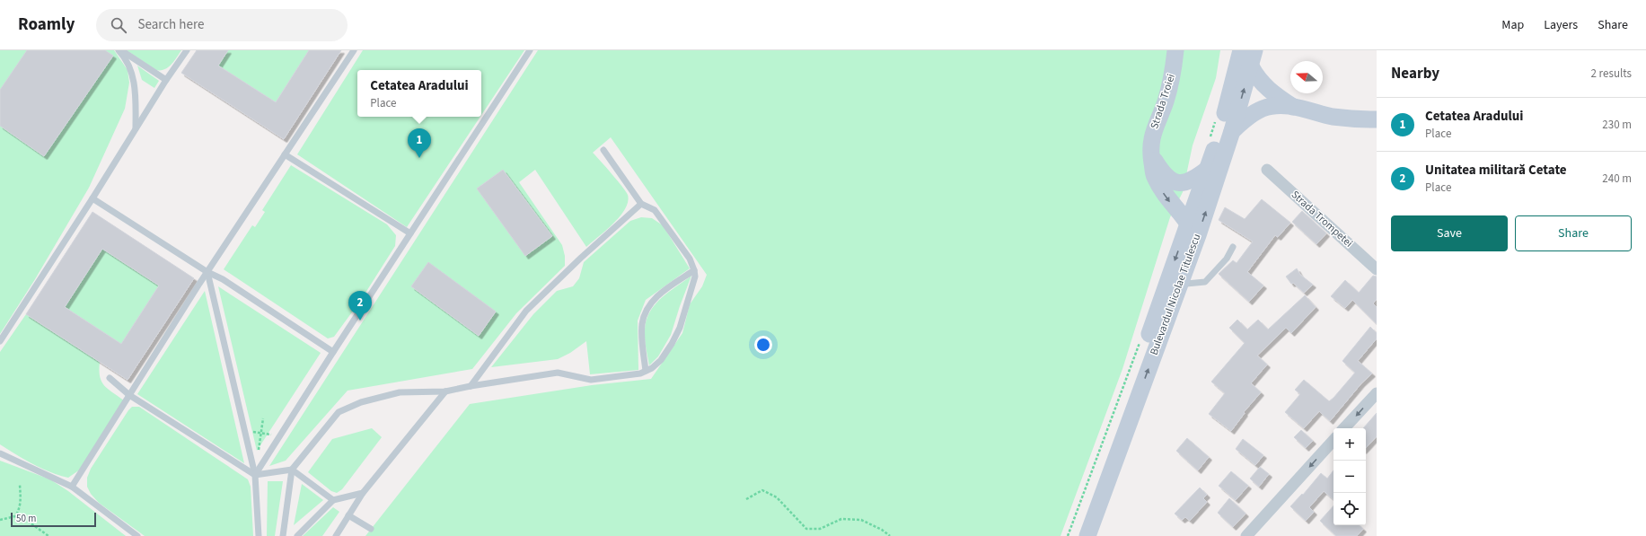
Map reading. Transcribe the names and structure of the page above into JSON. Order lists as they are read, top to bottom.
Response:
{
  "streets": {
    "main road": ["Strada Troiei", "Bulevardul Nicolae Titulescu"],
    "street": ["Strada Trompetei"]
  },
  "crossings": [
    ["Strada Troiei", "Bulevardul Nicolae Titulescu"]
  ],
  "one_way": ["Strada Troiei"],
  "scale_bar": "50 m",
  "north": "left",
  "page": {
    "header": "Roamly",
    "search": "Search here",
    "nav": ["Map", "Layers", "Share"],
    "heading": ["Nearby", "2 results"],
    "popup": ["Cetatea Aradului", "Place"],
    "list": [
      {
        "mark": "1",
        "name": "Cetatea Aradului",
        "note": "Place",
        "value": "230 m"
      },
      {
        "mark": "2",
        "name": "Unitatea militară Cetate",
        "note": "Place",
        "value": "240 m"
      }
    ],
    "pins": ["1", "2"],
    "buttons": ["Save", "Share"],
    "map_buttons": ["+", "−"],
    "scale": "50 m"
  }
}
